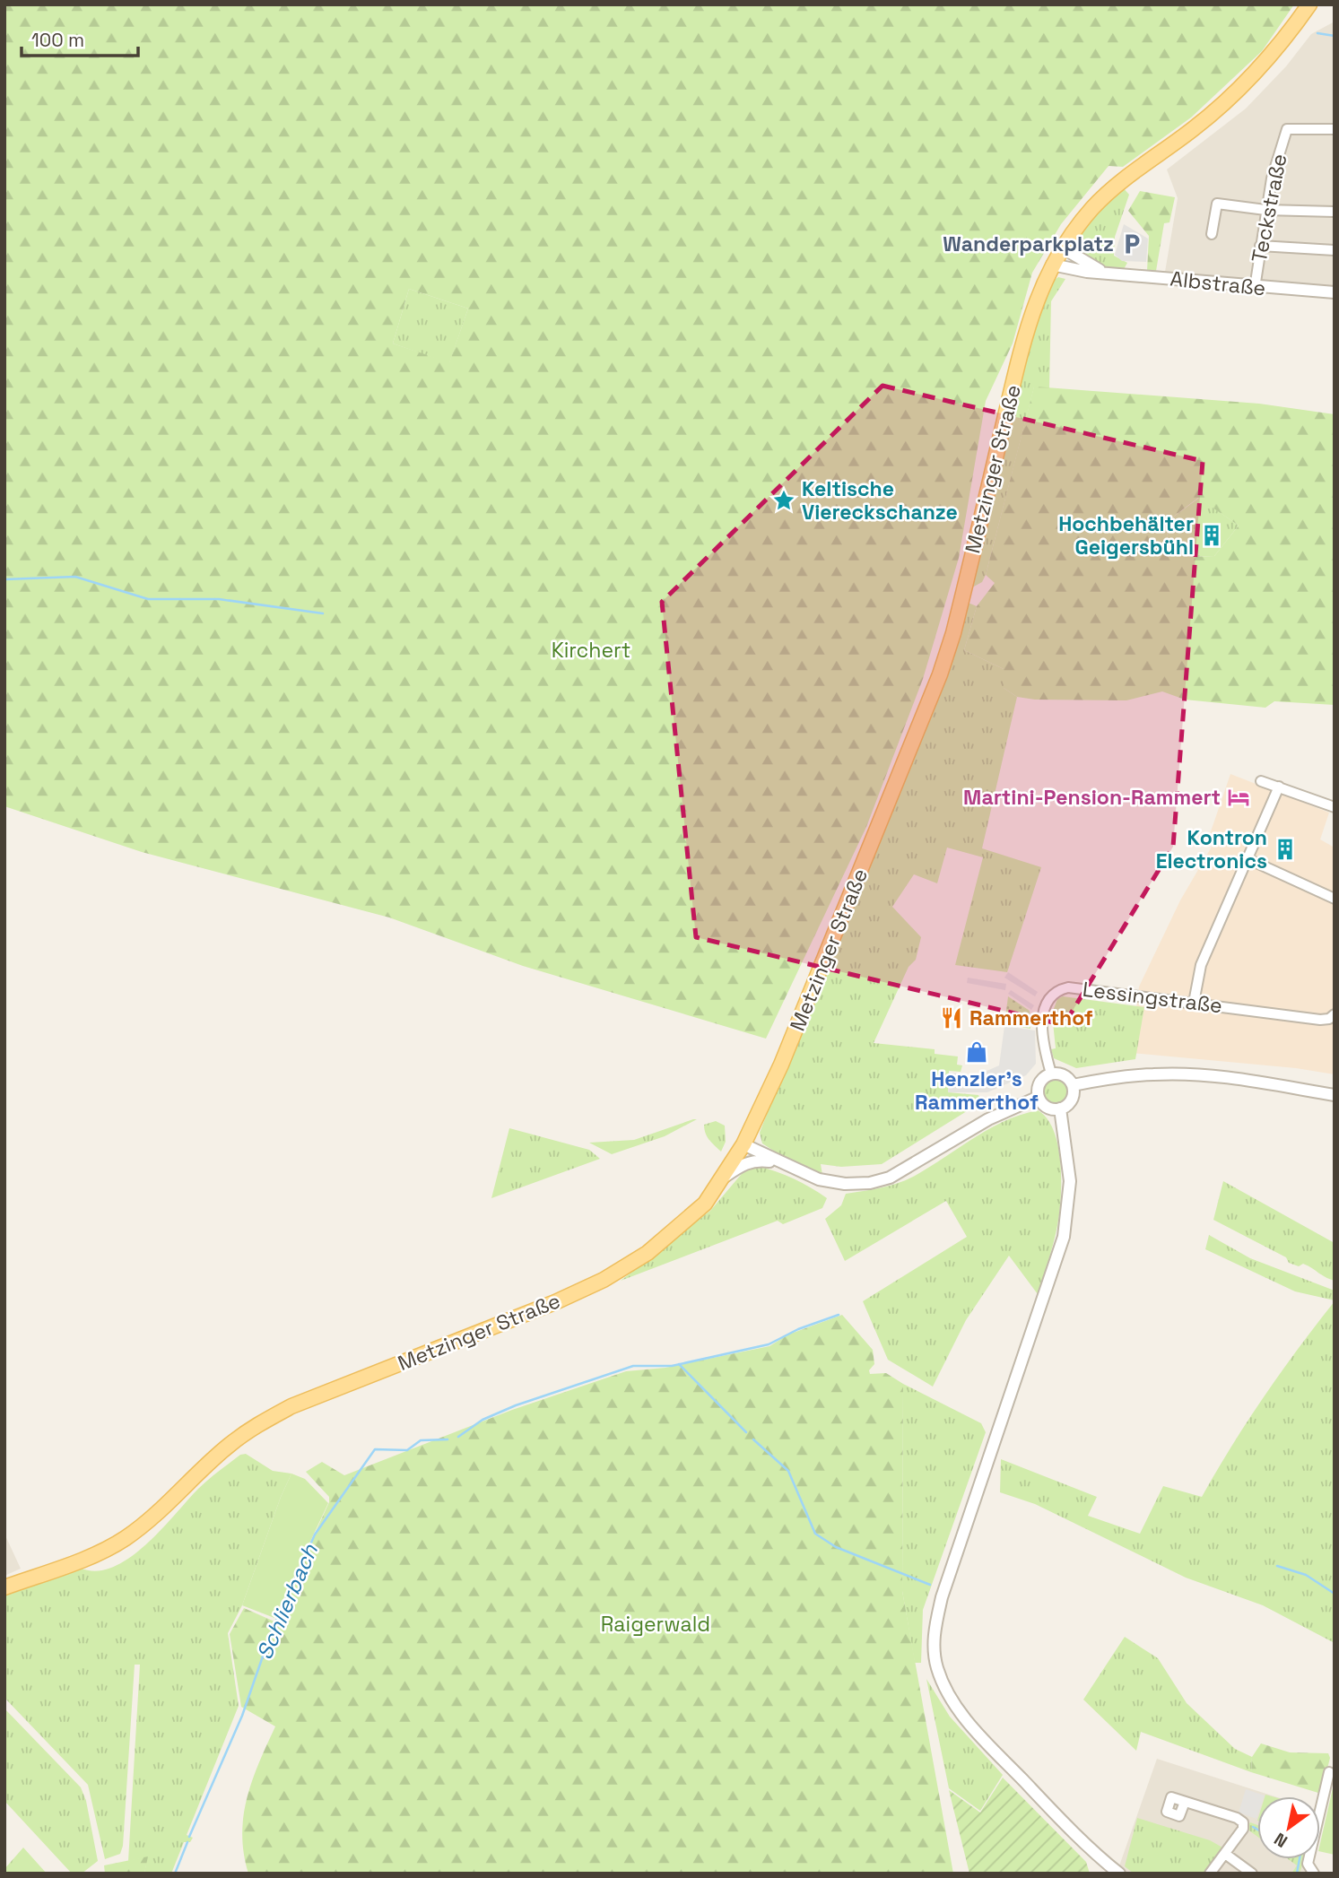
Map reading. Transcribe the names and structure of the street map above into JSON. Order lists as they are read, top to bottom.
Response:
{
  "streets": {
    "main road": ["Metzinger Straße"],
    "street": ["Teckstraße", "Albstraße", "Lessingstraße"]
  },
  "crossings": [
    ["Teckstraße", "Albstraße"],
    ["Albstraße", "Metzinger Straße"]
  ],
  "water": ["Schlierbach"],
  "parks": ["Kirchert", "Raigerwald"],
  "places": {
    "parking": ["Wanderparkplatz"],
    "place": ["Keltische Viereckschanze"],
    "building": ["Hochbehälter Geigersbühl", "Kontron Electronics"],
    "hotel": ["Martini-Pension-Rammert"],
    "restaurant": ["Rammerthof"],
    "shop": ["Henzler's Rammerthof"]
  },
  "scale_bar": "100 m",
  "north": "bottom left"
}
